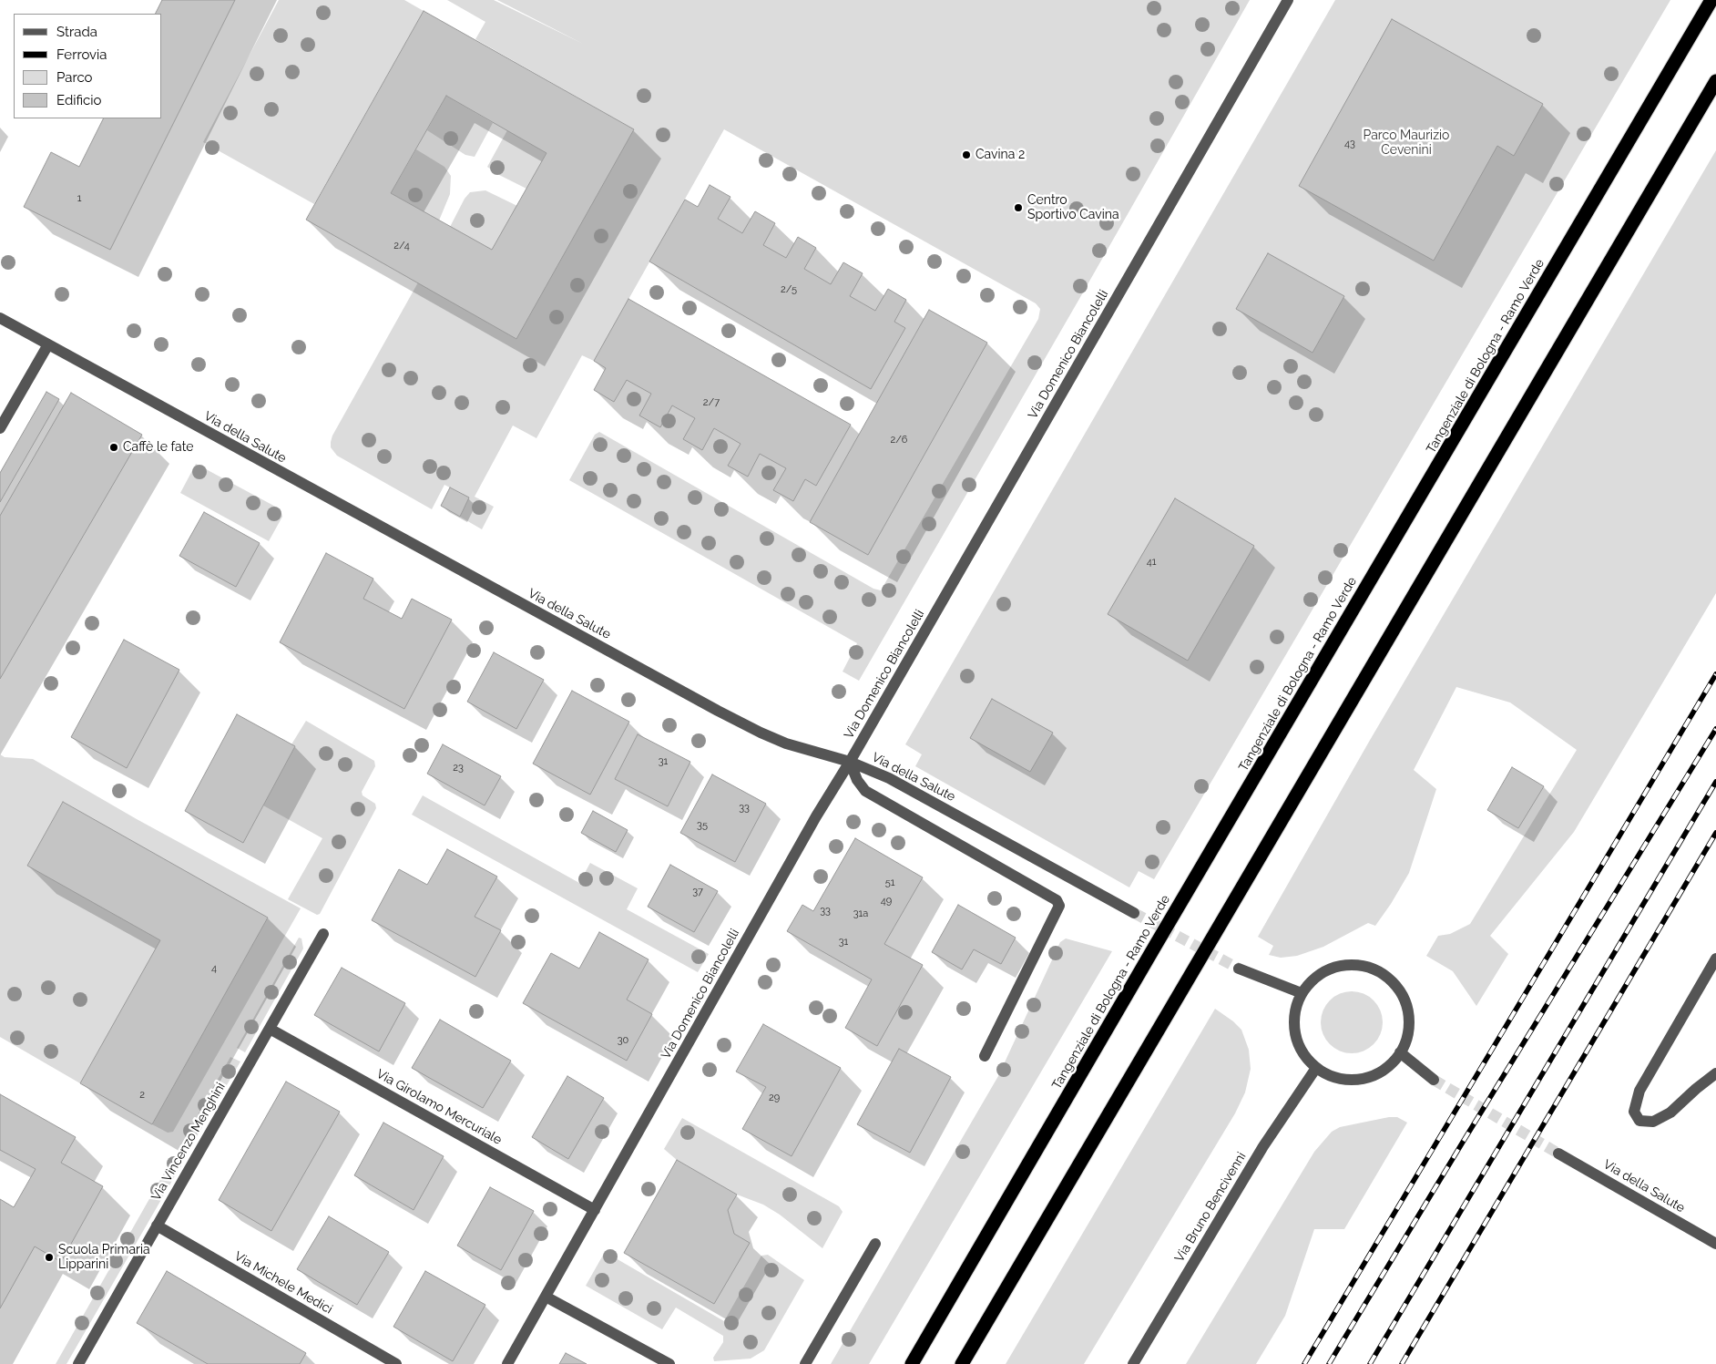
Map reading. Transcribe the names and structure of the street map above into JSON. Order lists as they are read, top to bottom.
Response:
{
  "streets": {
    "highway": ["Tangenziale di Bologna - Ramo Verde"],
    "street": [
      "Via Domenico Biancolelli",
      "Via della Salute",
      "Via Girolamo Mercuriale",
      "Via Vincenzo Menghini",
      "Via Bruno Bencivenni",
      "Via Michele Medici"
    ]
  },
  "crossings": [
    ["Via Domenico Biancolelli", "Via della Salute"],
    ["Via Domenico Biancolelli", "Via Girolamo Mercuriale"],
    ["Via Girolamo Mercuriale", "Via Vincenzo Menghini"],
    ["Via Vincenzo Menghini", "Via Michele Medici"]
  ],
  "parks": ["Parco Maurizio Cevenini"],
  "places": [
    "Cavina 2",
    "Centro Sportivo Cavina",
    "Caffè le fate",
    "Scuola Primaria Lipparini"
  ],
  "house_numbers": [
    "43",
    "1",
    "2/4",
    "2/5",
    "2/7",
    "2/6",
    "41",
    "31",
    "23",
    "33",
    "35",
    "51",
    "37",
    "49",
    "33",
    "31a",
    "31",
    "4",
    "30",
    "2",
    "29"
  ],
  "legend": [
    "Strada",
    "Ferrovia",
    "Parco",
    "Edificio"
  ]
}
